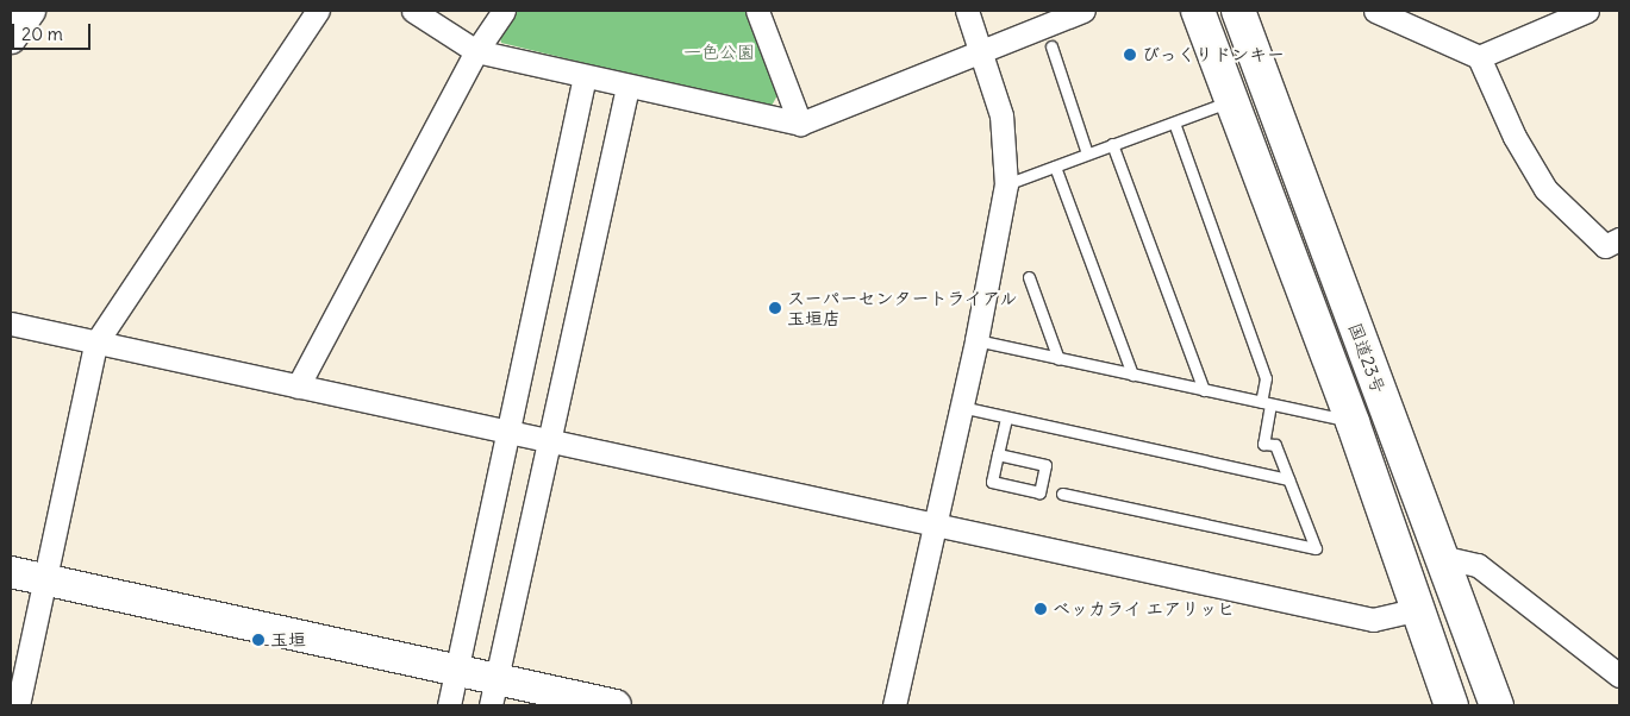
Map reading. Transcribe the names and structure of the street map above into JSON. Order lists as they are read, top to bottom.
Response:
{
  "streets": {
    "highway": ["国道23号"]
  },
  "parks": ["一色公園"],
  "places": [
    "びっくりドンキー",
    "スーパーセンタートライアル 玉垣店",
    "ベッカライ エアリッヒ",
    "玉垣"
  ],
  "scale_bar": "20 m"
}
